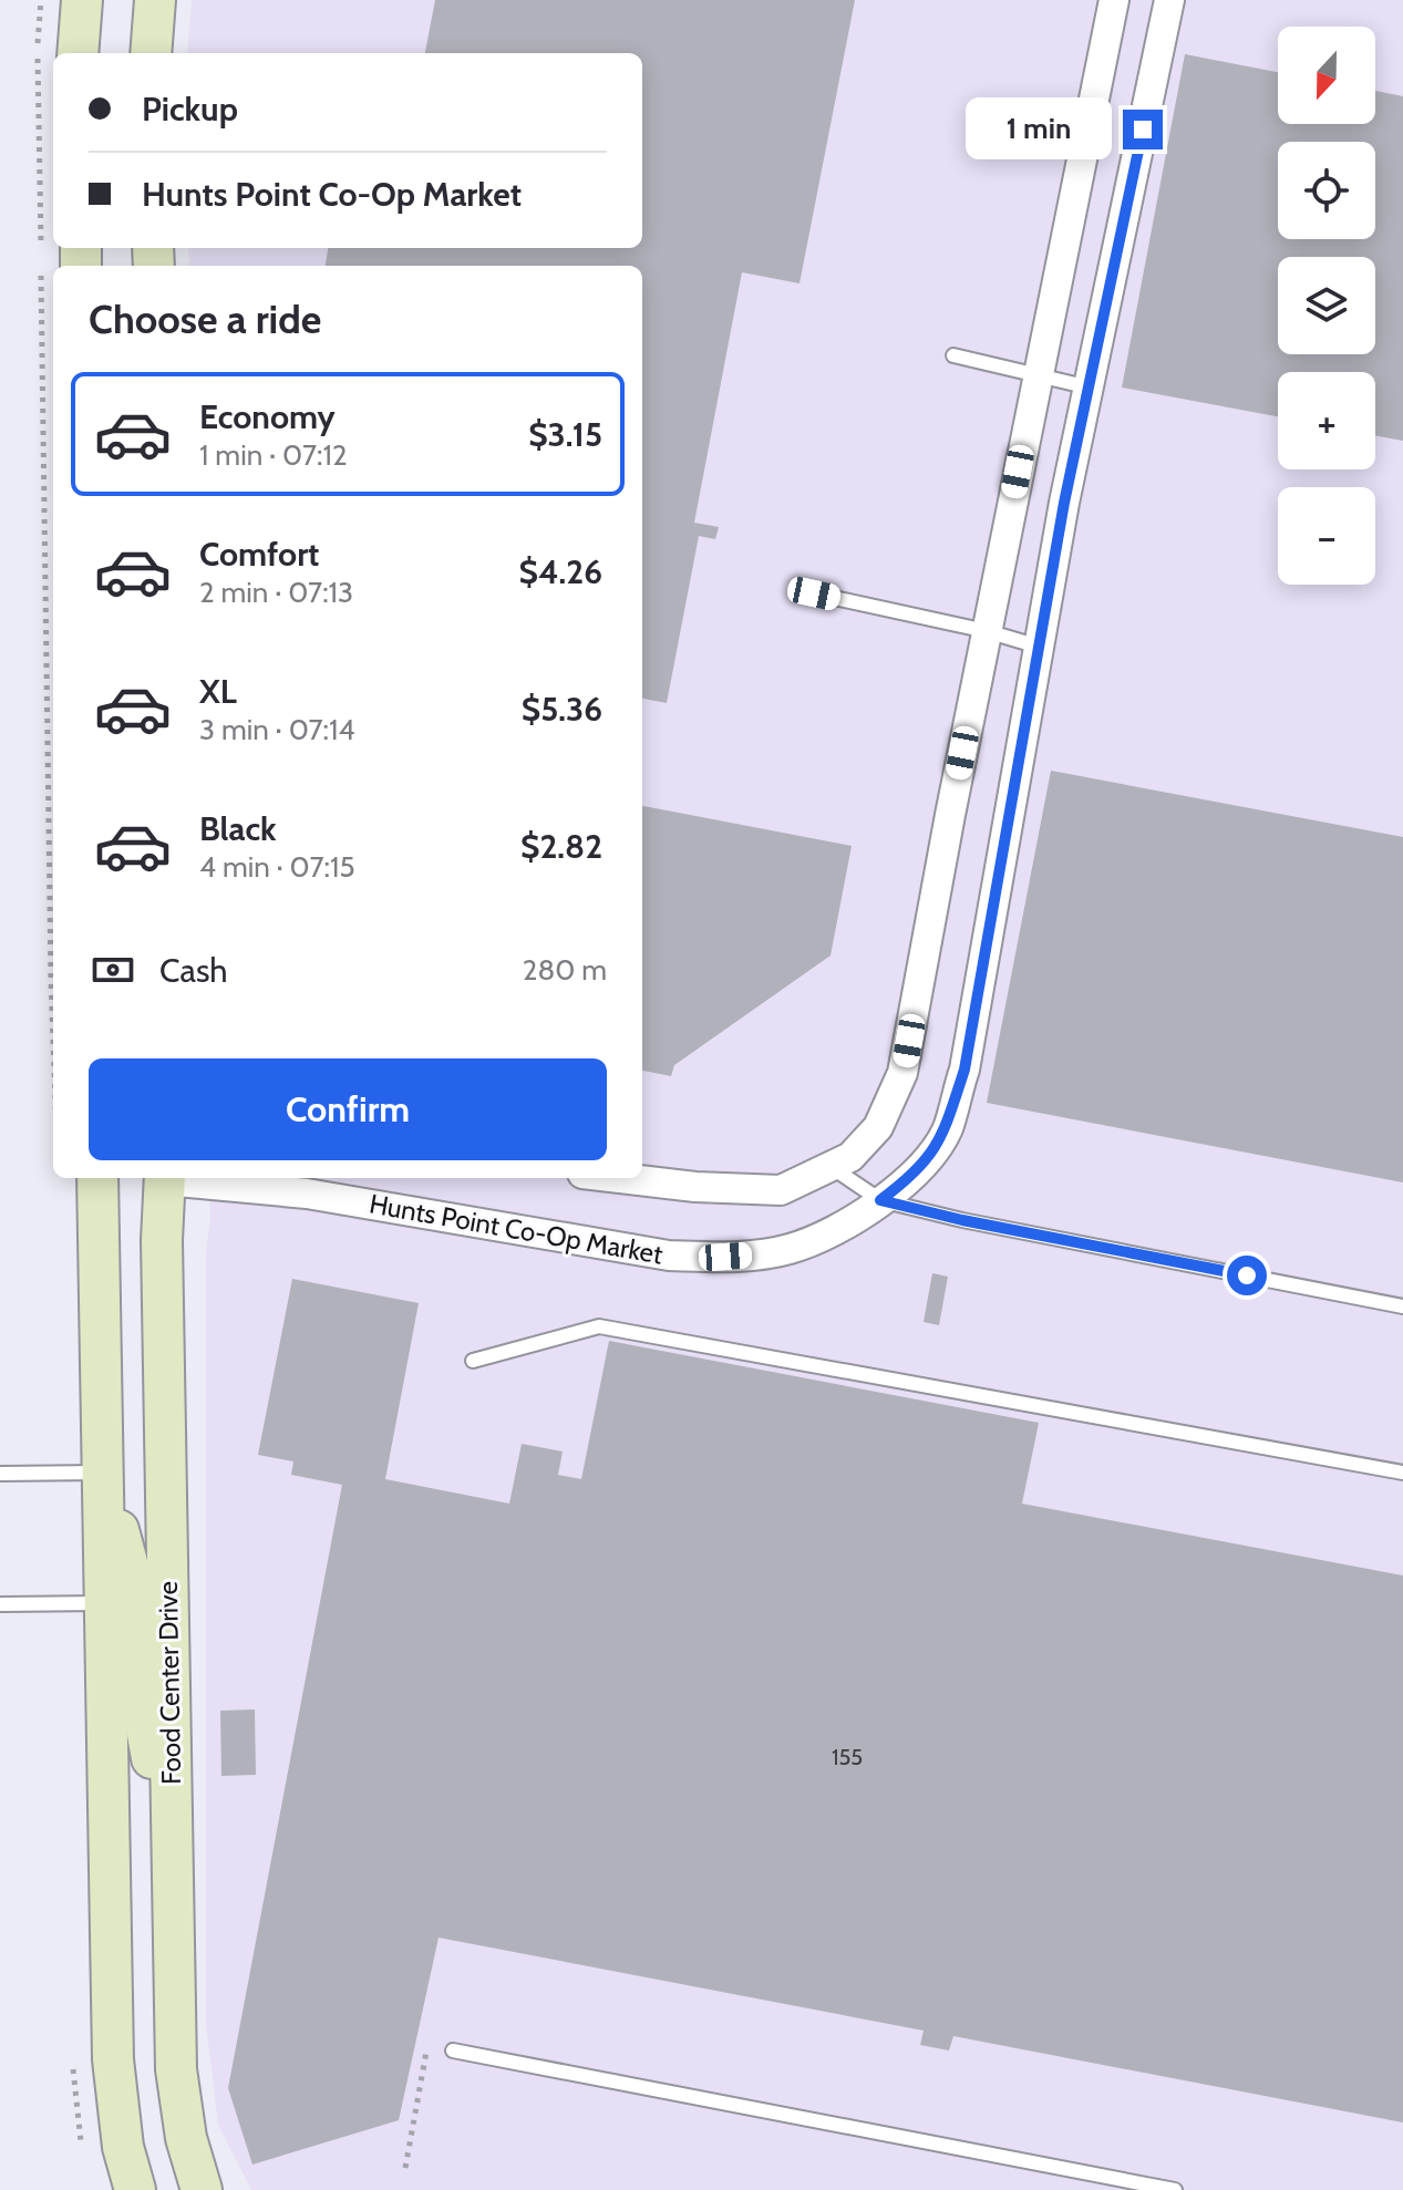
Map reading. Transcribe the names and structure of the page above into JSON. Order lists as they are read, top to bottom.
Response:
{
  "streets": {
    "main road": ["Food Center Drive"],
    "street": ["Hunts Point Co-Op Market"]
  },
  "house_numbers": ["155"],
  "north": "bottom",
  "page": {
    "map_buttons": ["+", "−"],
    "banner": ["Pickup", "Hunts Point Co-Op Market"],
    "bubble": "1 min",
    "heading": "Choose a ride",
    "list": [
      {
        "name": "Economy",
        "note": "1 min · 07:12",
        "value": "$3.15"
      },
      {
        "name": "Comfort",
        "note": "2 min · 07:13",
        "value": "$4.26"
      },
      {
        "name": "XL",
        "note": "3 min · 07:14",
        "value": "$5.36"
      },
      {
        "name": "Black",
        "note": "4 min · 07:15",
        "value": "$2.82"
      }
    ],
    "pay": ["Cash", "280 m"],
    "buttons": "Confirm"
  }
}
